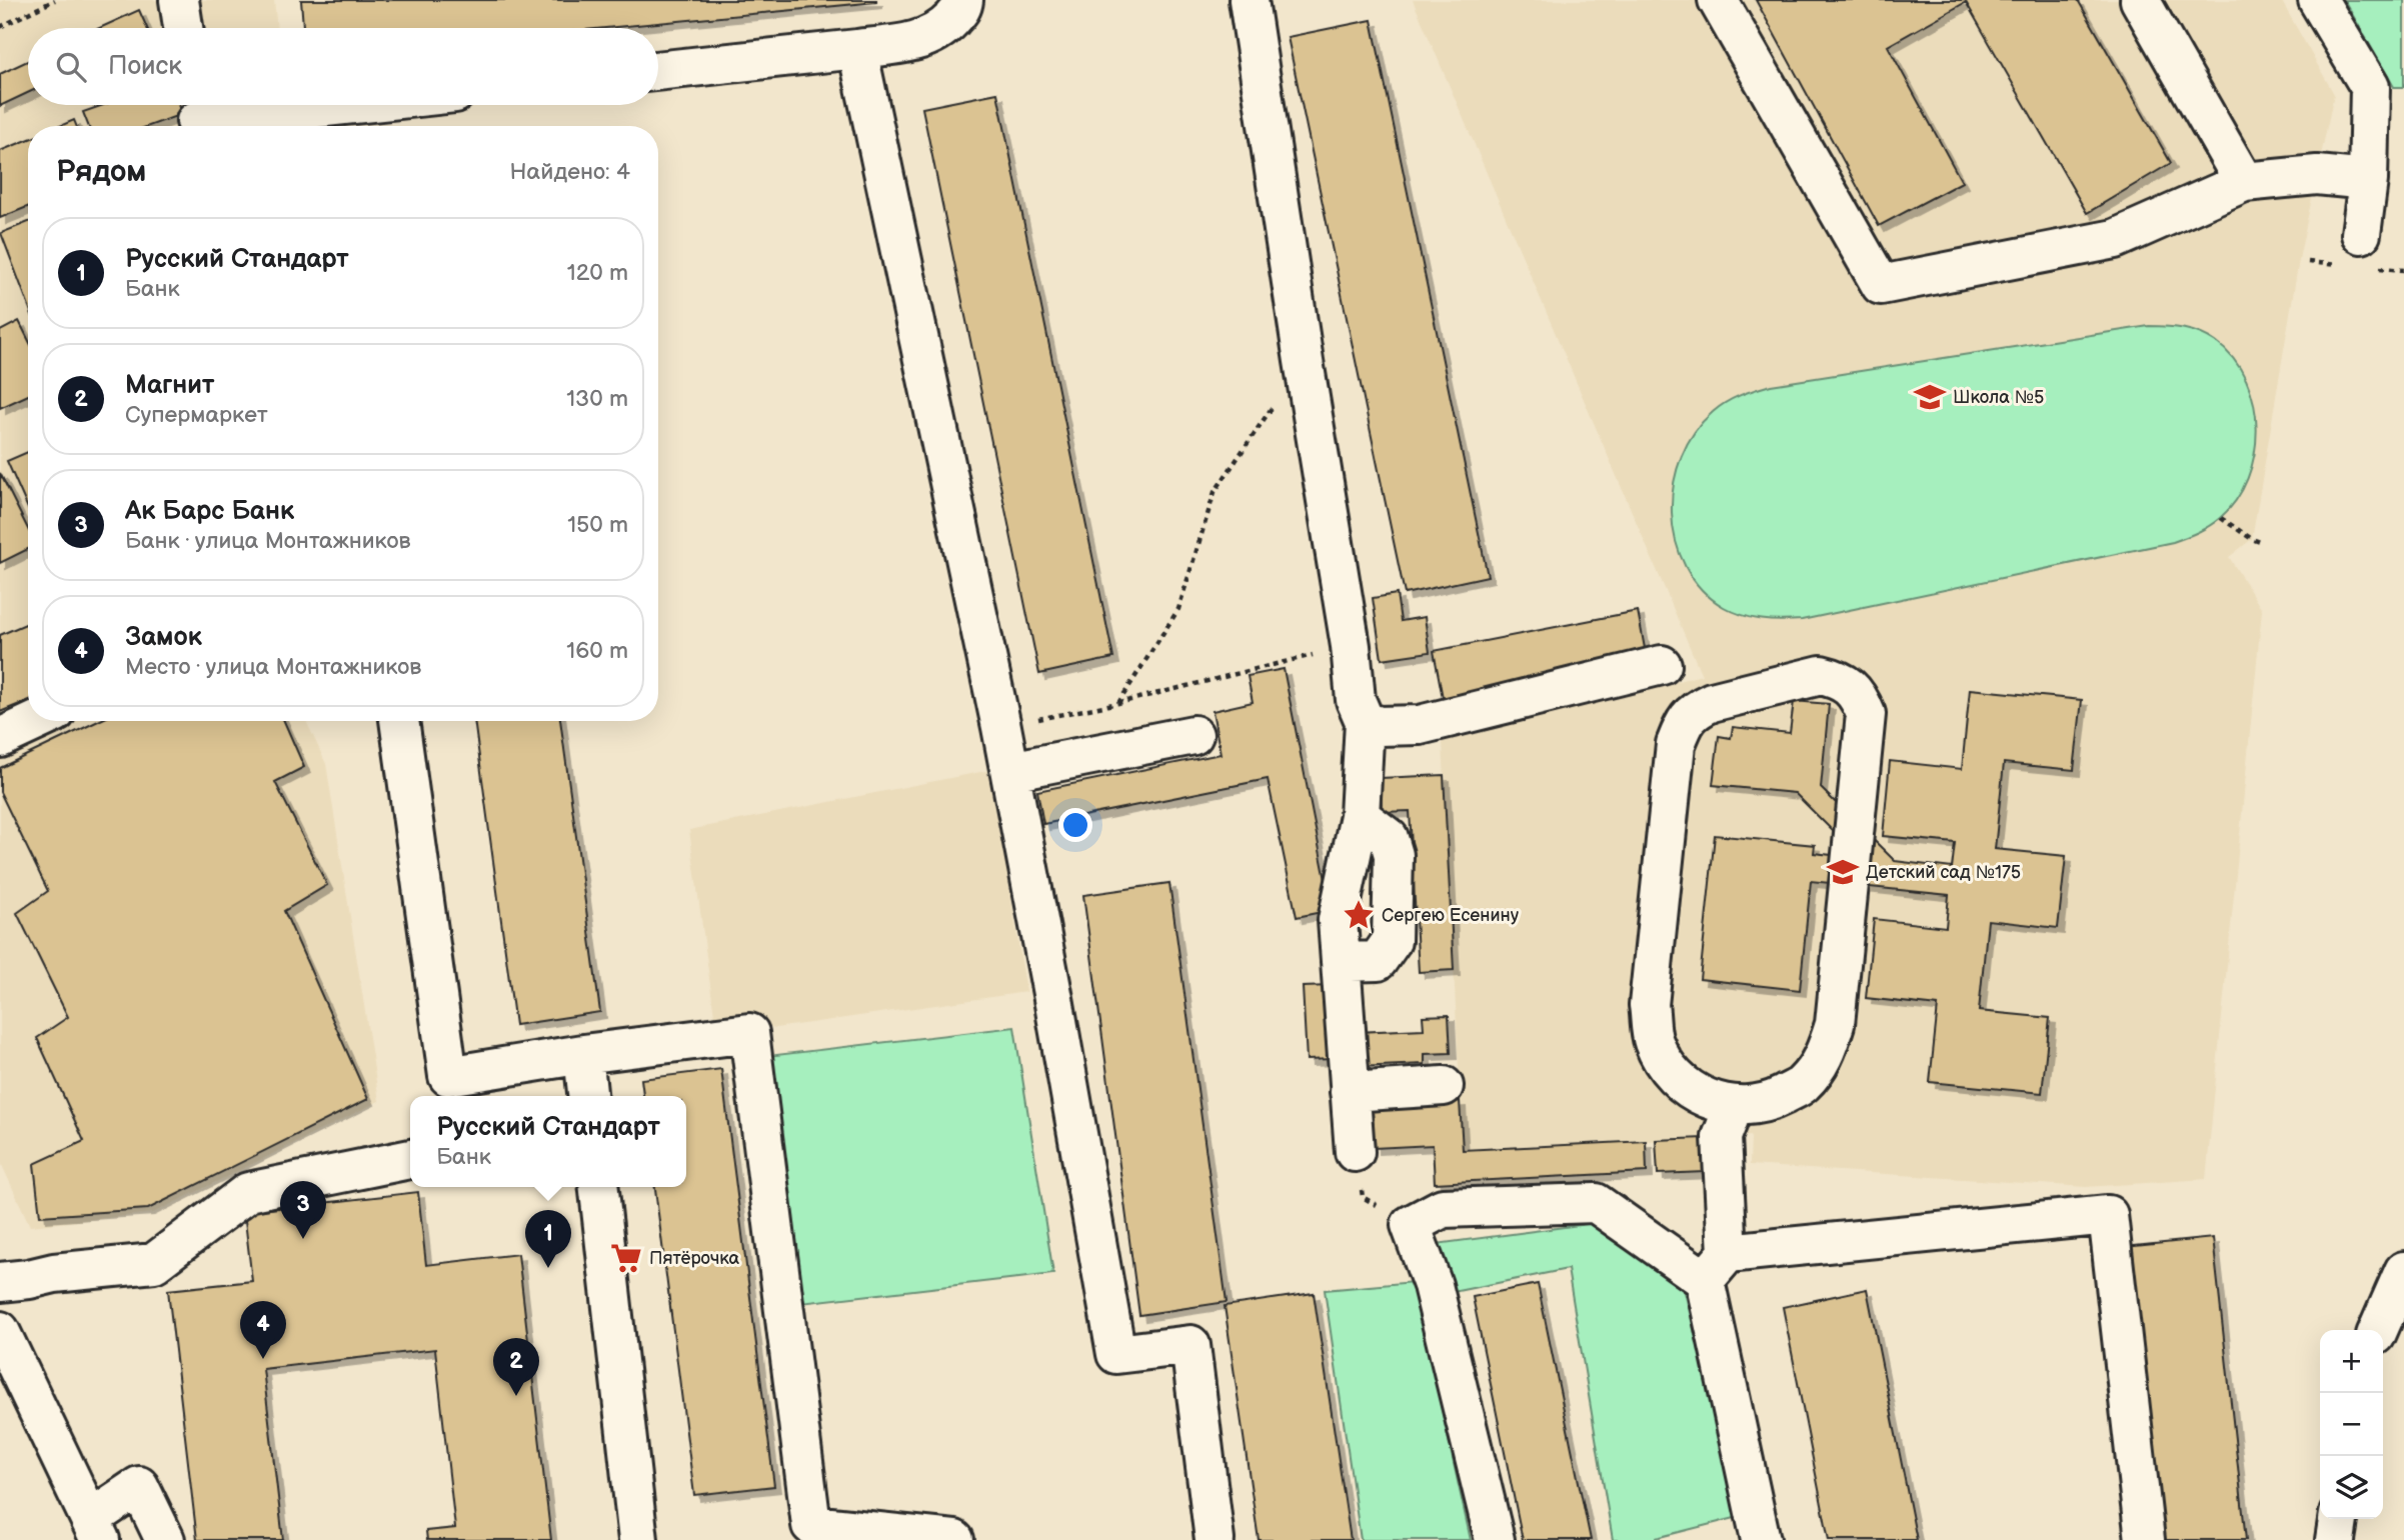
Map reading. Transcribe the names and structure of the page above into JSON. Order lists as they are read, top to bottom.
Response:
{
  "places": {
    "school or university": ["Школа №5", "Детский сад №175"],
    "place": ["Сергею Есенину"],
    "supermarket": ["Пятёрочка"]
  },
  "page": {
    "search": "Поиск",
    "heading": ["Рядом", "Найдено: 4"],
    "list": [
      {
        "mark": "1",
        "name": "Русский Стандарт",
        "note": "Банк",
        "value": "120 m"
      },
      {
        "mark": "2",
        "name": "Магнит",
        "note": "Супермаркет",
        "value": "130 m"
      },
      {
        "mark": "3",
        "name": "Ак Барс Банк",
        "note": "Банк · улица Монтажников",
        "value": "150 m"
      },
      {
        "mark": "4",
        "name": "Замок",
        "note": "Место · улица Монтажников",
        "value": "160 m"
      }
    ],
    "popup": ["Русский Стандарт", "Банк"],
    "pins": [
      "3",
      "1",
      "4",
      "2"
    ],
    "map_buttons": ["+", "−"]
  }
}
